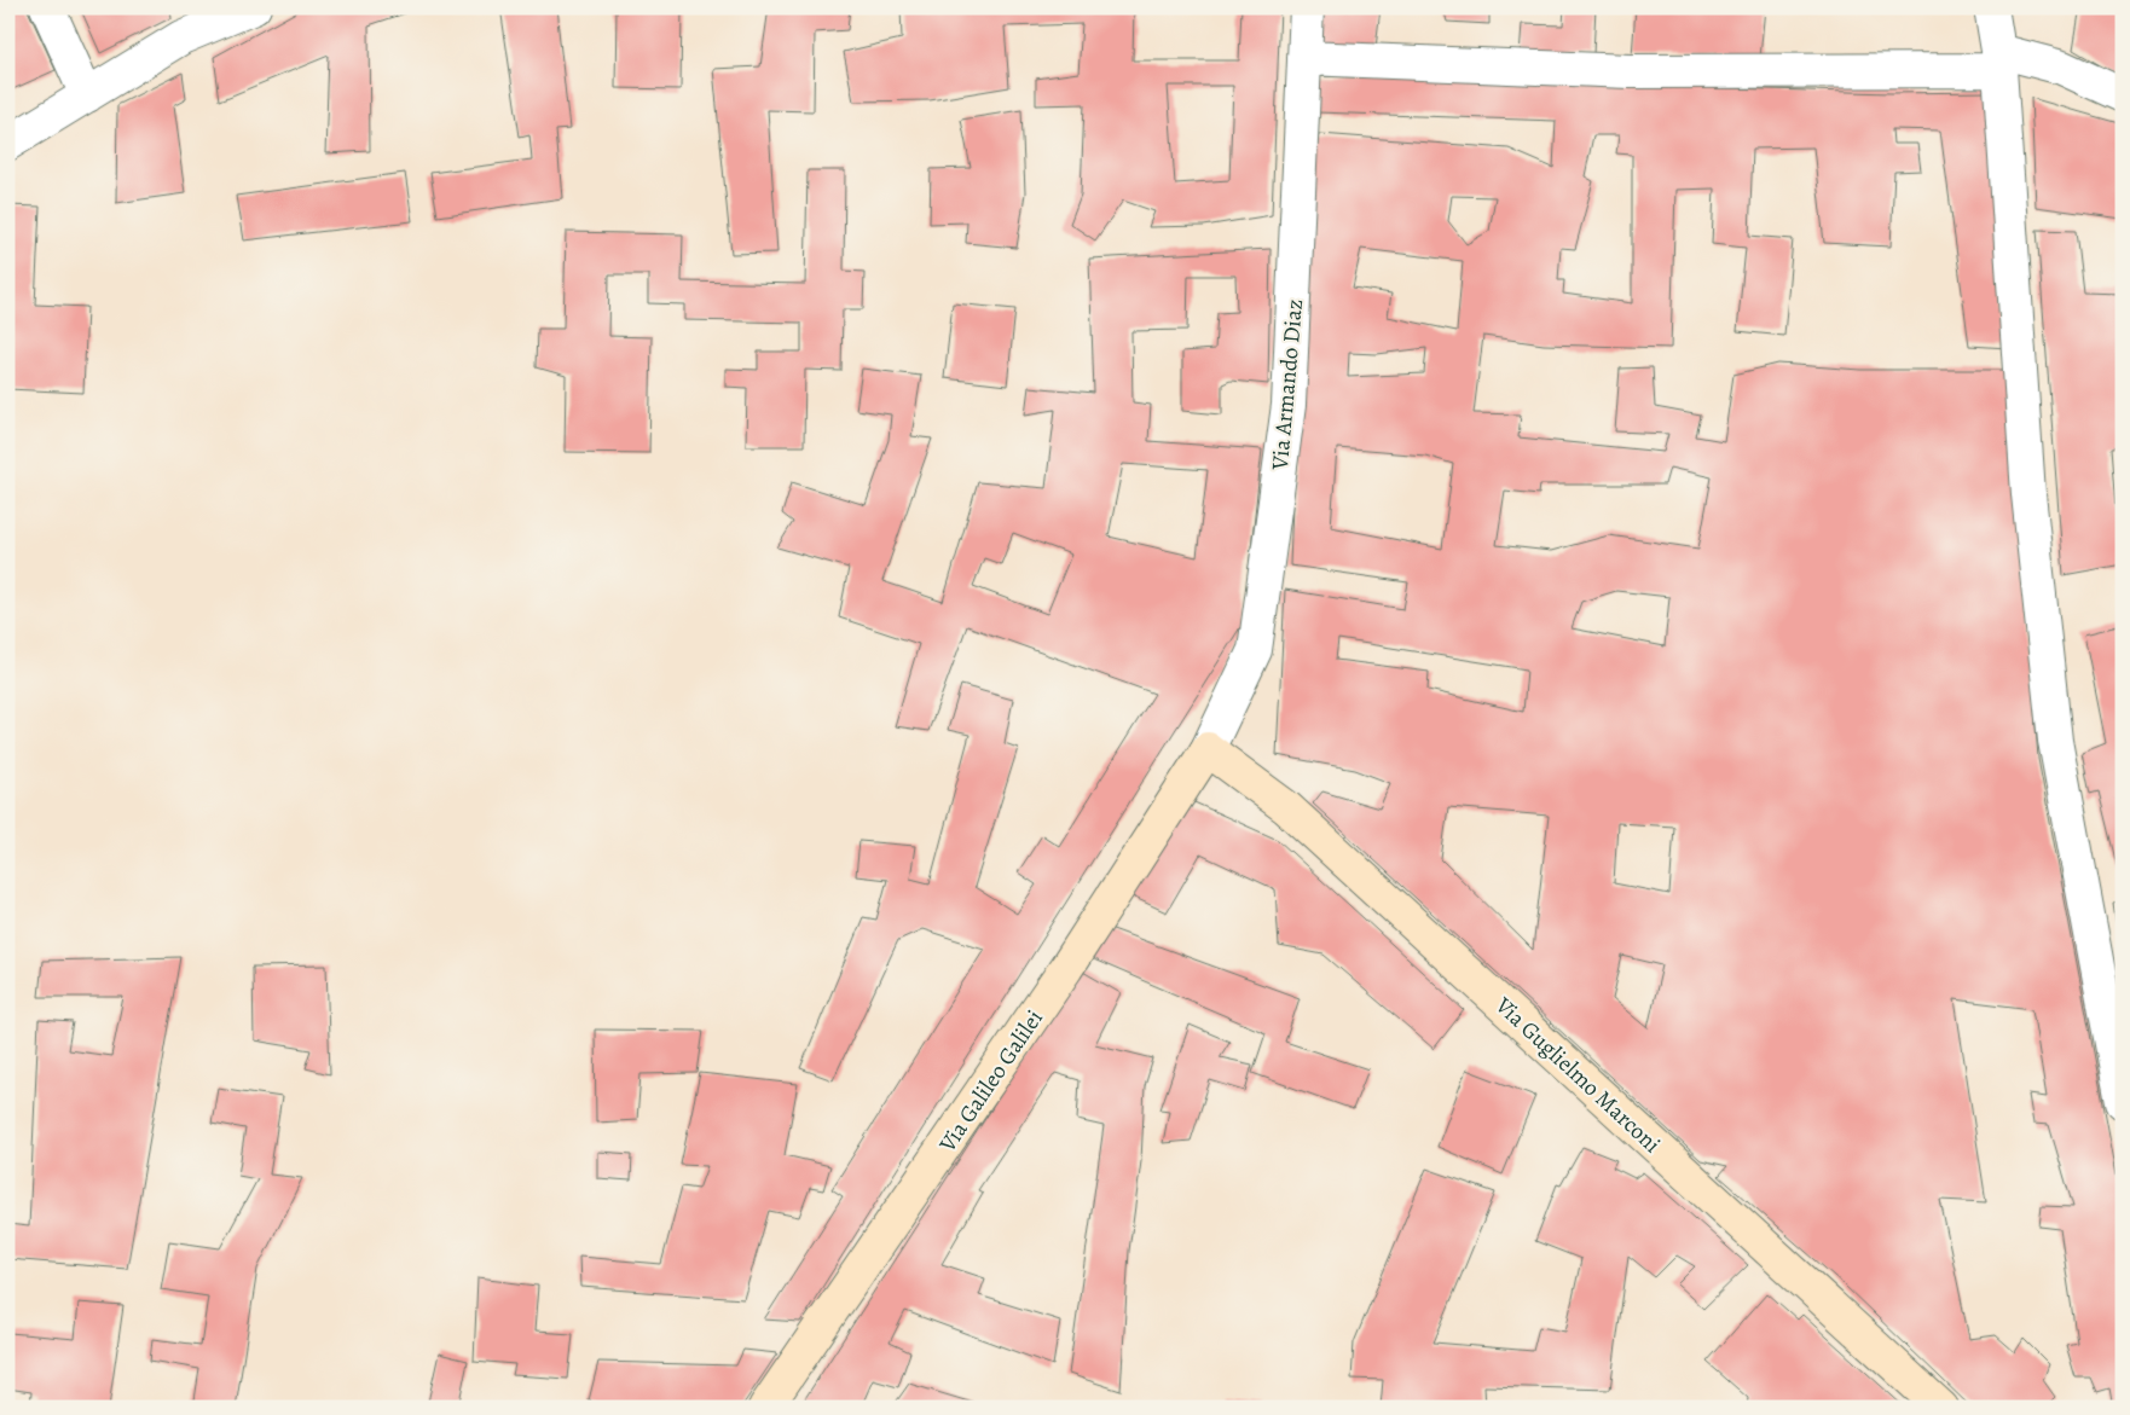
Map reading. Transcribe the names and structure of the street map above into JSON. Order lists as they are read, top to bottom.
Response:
{
  "streets": {
    "street": ["Via Armando Diaz", "Via Guglielmo Marconi", "Via Galileo Galilei"]
  },
  "crossings": [
    ["Via Armando Diaz", "Via Guglielmo Marconi"],
    ["Via Armando Diaz", "Via Galileo Galilei"],
    ["Via Guglielmo Marconi", "Via Galileo Galilei"]
  ]
}
